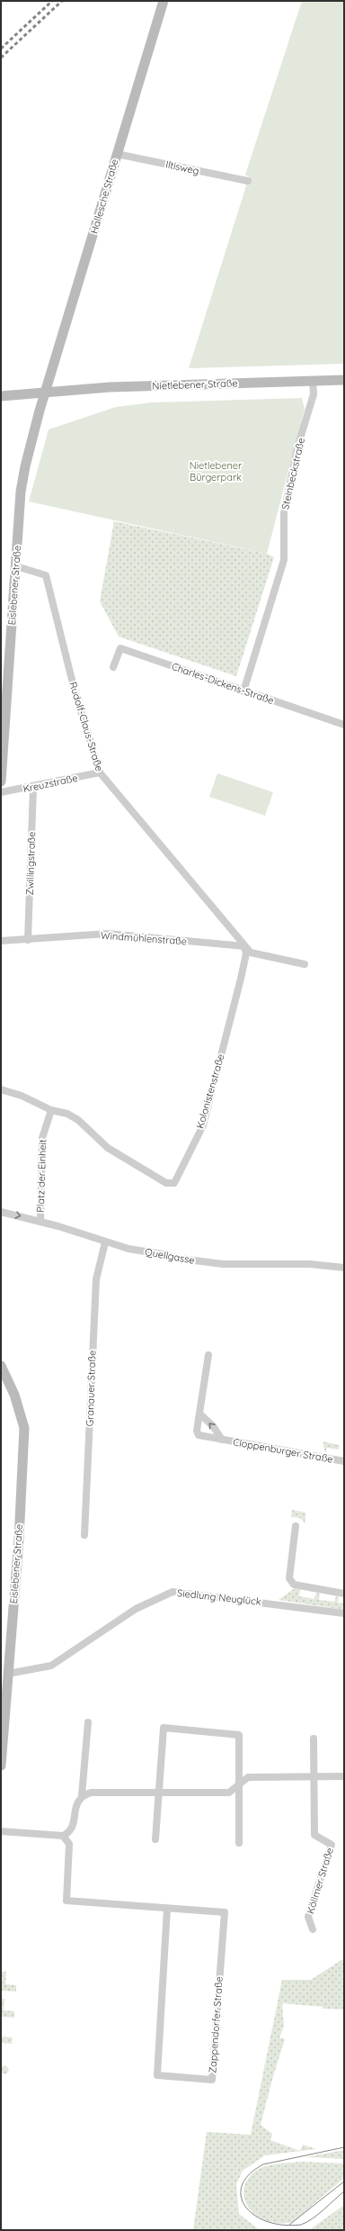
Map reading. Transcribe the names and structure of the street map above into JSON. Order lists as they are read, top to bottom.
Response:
{
  "streets": {
    "street": [
      "Iltisweg",
      "Hallesche Straße",
      "Nietlebener Straße",
      "Steinbeckstraße",
      "Eislebener Straße",
      "Charles-Dickens-Straße",
      "Rudolf-Claus-Straße",
      "Kreuzstraße",
      "Zwillingstraße",
      "Windmühlenstraße",
      "Kolonistenstraße",
      "Platz der Einheit",
      "Quellgasse",
      "Granauer Straße",
      "Cloppenburger Straße",
      "Siedlung Neuglück",
      "Köllmer Straße",
      "Zappendorfer Straße"
    ]
  },
  "crossings": [
    ["Iltisweg", "Hallesche Straße"],
    ["Hallesche Straße", "Nietlebener Straße"],
    ["Hallesche Straße", "Eislebener Straße"],
    ["Nietlebener Straße", "Steinbeckstraße"],
    ["Nietlebener Straße", "Eislebener Straße"],
    ["Steinbeckstraße", "Charles-Dickens-Straße"],
    ["Eislebener Straße", "Rudolf-Claus-Straße"],
    ["Eislebener Straße", "Siedlung Neuglück"],
    ["Rudolf-Claus-Straße", "Kreuzstraße"],
    ["Rudolf-Claus-Straße", "Windmühlenstraße"],
    ["Rudolf-Claus-Straße", "Kolonistenstraße"],
    ["Kreuzstraße", "Zwillingstraße"],
    ["Zwillingstraße", "Windmühlenstraße"],
    ["Windmühlenstraße", "Kolonistenstraße"],
    ["Kolonistenstraße", "Platz der Einheit"],
    ["Platz der Einheit", "Quellgasse"],
    ["Quellgasse", "Granauer Straße"]
  ],
  "parks": ["Nietlebener Bürgerpark"]
}
